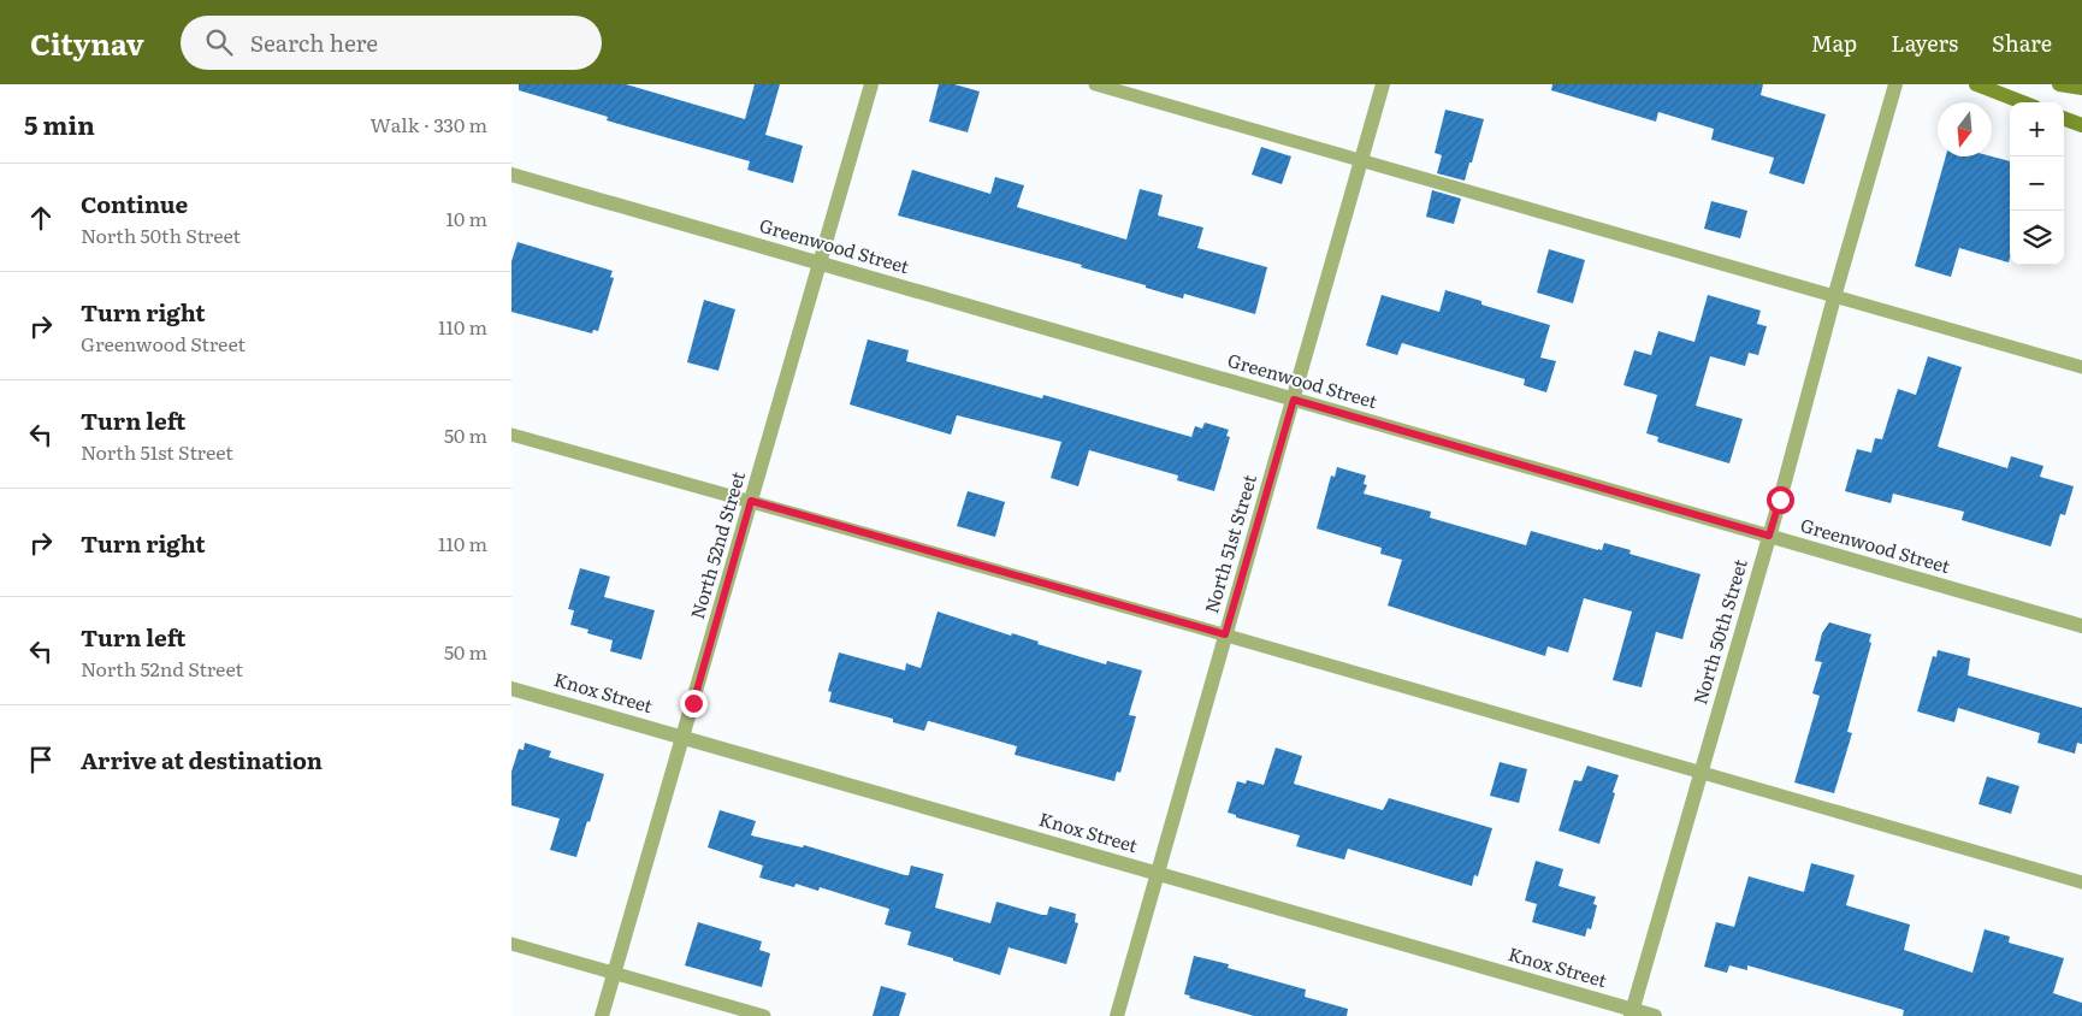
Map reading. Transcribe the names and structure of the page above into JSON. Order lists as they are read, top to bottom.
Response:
{
  "streets": {
    "street": [
      "Greenwood Street",
      "North 51st Street",
      "North 52nd Street",
      "North 50th Street",
      "Knox Street"
    ]
  },
  "crossings": [
    ["Greenwood Street", "North 51st Street"],
    ["Greenwood Street", "North 52nd Street"],
    ["Greenwood Street", "North 50th Street"],
    ["North 51st Street", "Knox Street"],
    ["North 52nd Street", "Knox Street"],
    ["North 50th Street", "Knox Street"]
  ],
  "north": "bottom",
  "page": {
    "header": "Citynav",
    "search": "Search here",
    "nav": ["Map", "Layers", "Share"],
    "heading": ["5 min", "Walk · 330 m"],
    "map_buttons": ["+", "−"],
    "list": [
      ["Continue", "North 50th Street", "10 m"],
      ["Turn right", "Greenwood Street", "110 m"],
      ["Turn left", "North 51st Street", "50 m"],
      ["Turn right", "110 m"],
      ["Turn left", "North 52nd Street", "50 m"],
      "Arrive at destination"
    ]
  }
}
